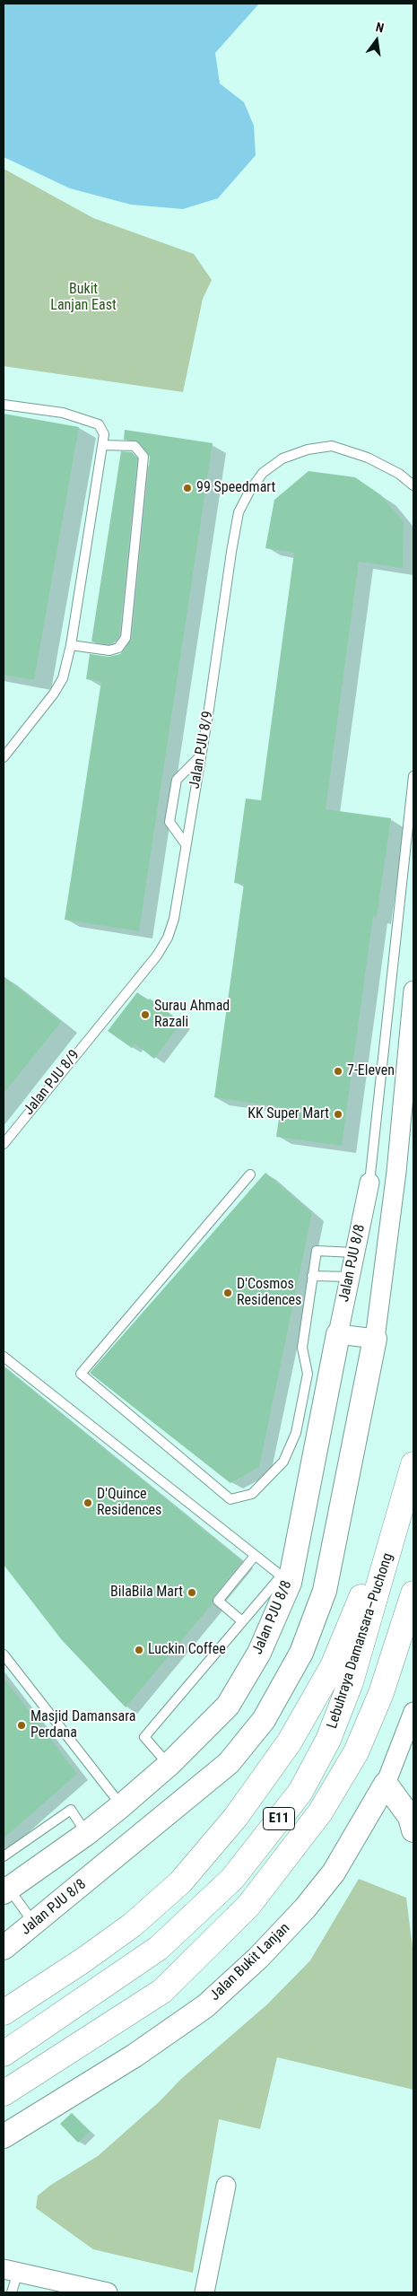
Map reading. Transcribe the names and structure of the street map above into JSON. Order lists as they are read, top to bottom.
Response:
{
  "streets": {
    "highway": ["Lebuhraya Damansara–Puchong", "E11"],
    "street": ["Jalan PJU 8/8", "Jalan Bukit Lanjan"],
    "lane": ["Jalan PJU 8/9"]
  },
  "parks": ["Bukit Lanjan East"],
  "places": [
    "99 Speedmart",
    "Surau Ahmad Razali",
    "7-Eleven",
    "KK Super Mart",
    "D'Cosmos Residences",
    "D'Quince Residences",
    "BilaBila Mart",
    "Luckin Coffee",
    "Masjid Damansara Perdana"
  ],
  "north": "top"
}
